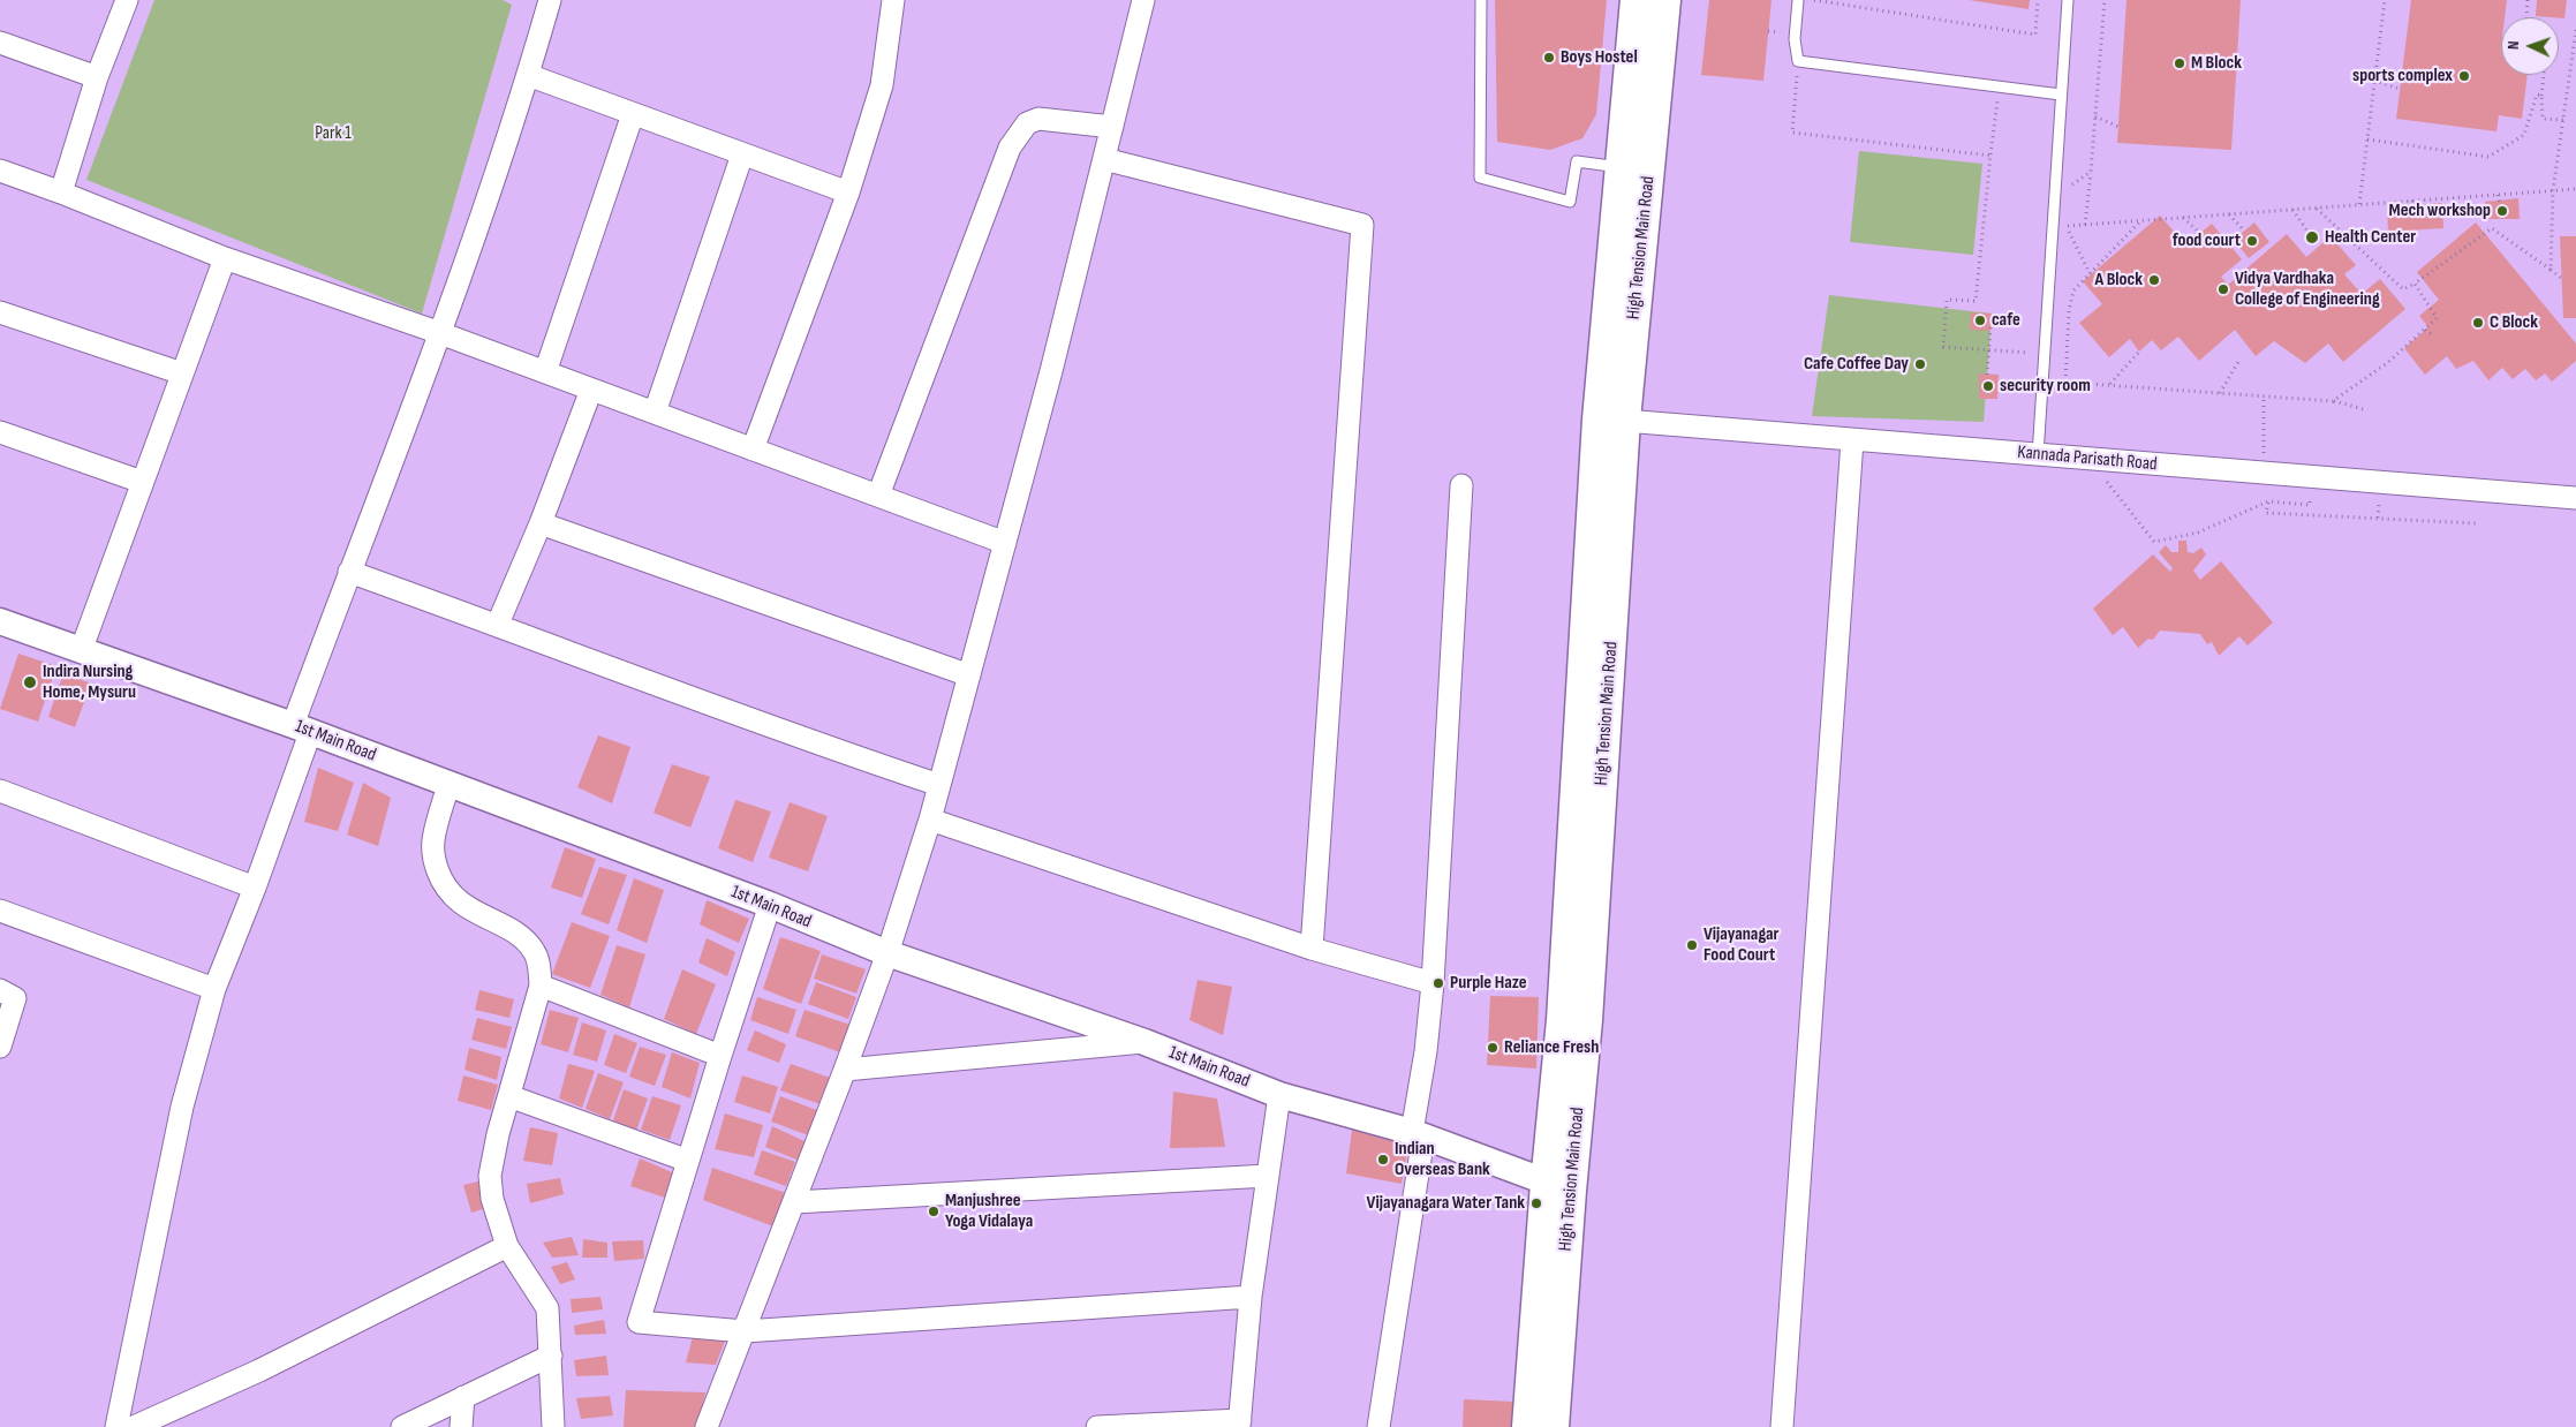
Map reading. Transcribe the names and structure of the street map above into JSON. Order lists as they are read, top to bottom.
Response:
{
  "streets": {
    "main road": ["High Tension Main Road"],
    "street": ["Kannada Parisath Road", "1st Main Road"]
  },
  "crossings": [
    ["High Tension Main Road", "Kannada Parisath Road"],
    ["High Tension Main Road", "1st Main Road"]
  ],
  "parks": ["Park 1"],
  "places": [
    "Boys Hostel",
    "M Block",
    "sports complex",
    "Mech workshop",
    "Health Center",
    "food court",
    "A Block",
    "Vidya Vardhaka College of Engineering",
    "cafe",
    "C Block",
    "Cafe Coffee Day",
    "security room",
    "Indira Nursing Home, Mysuru",
    "Vijayanagar Food Court",
    "Purple Haze",
    "Reliance Fresh",
    "Indian Overseas Bank",
    "Vijayanagara Water Tank",
    "Manjushree Yoga Vidalaya"
  ],
  "north": "left"
}
